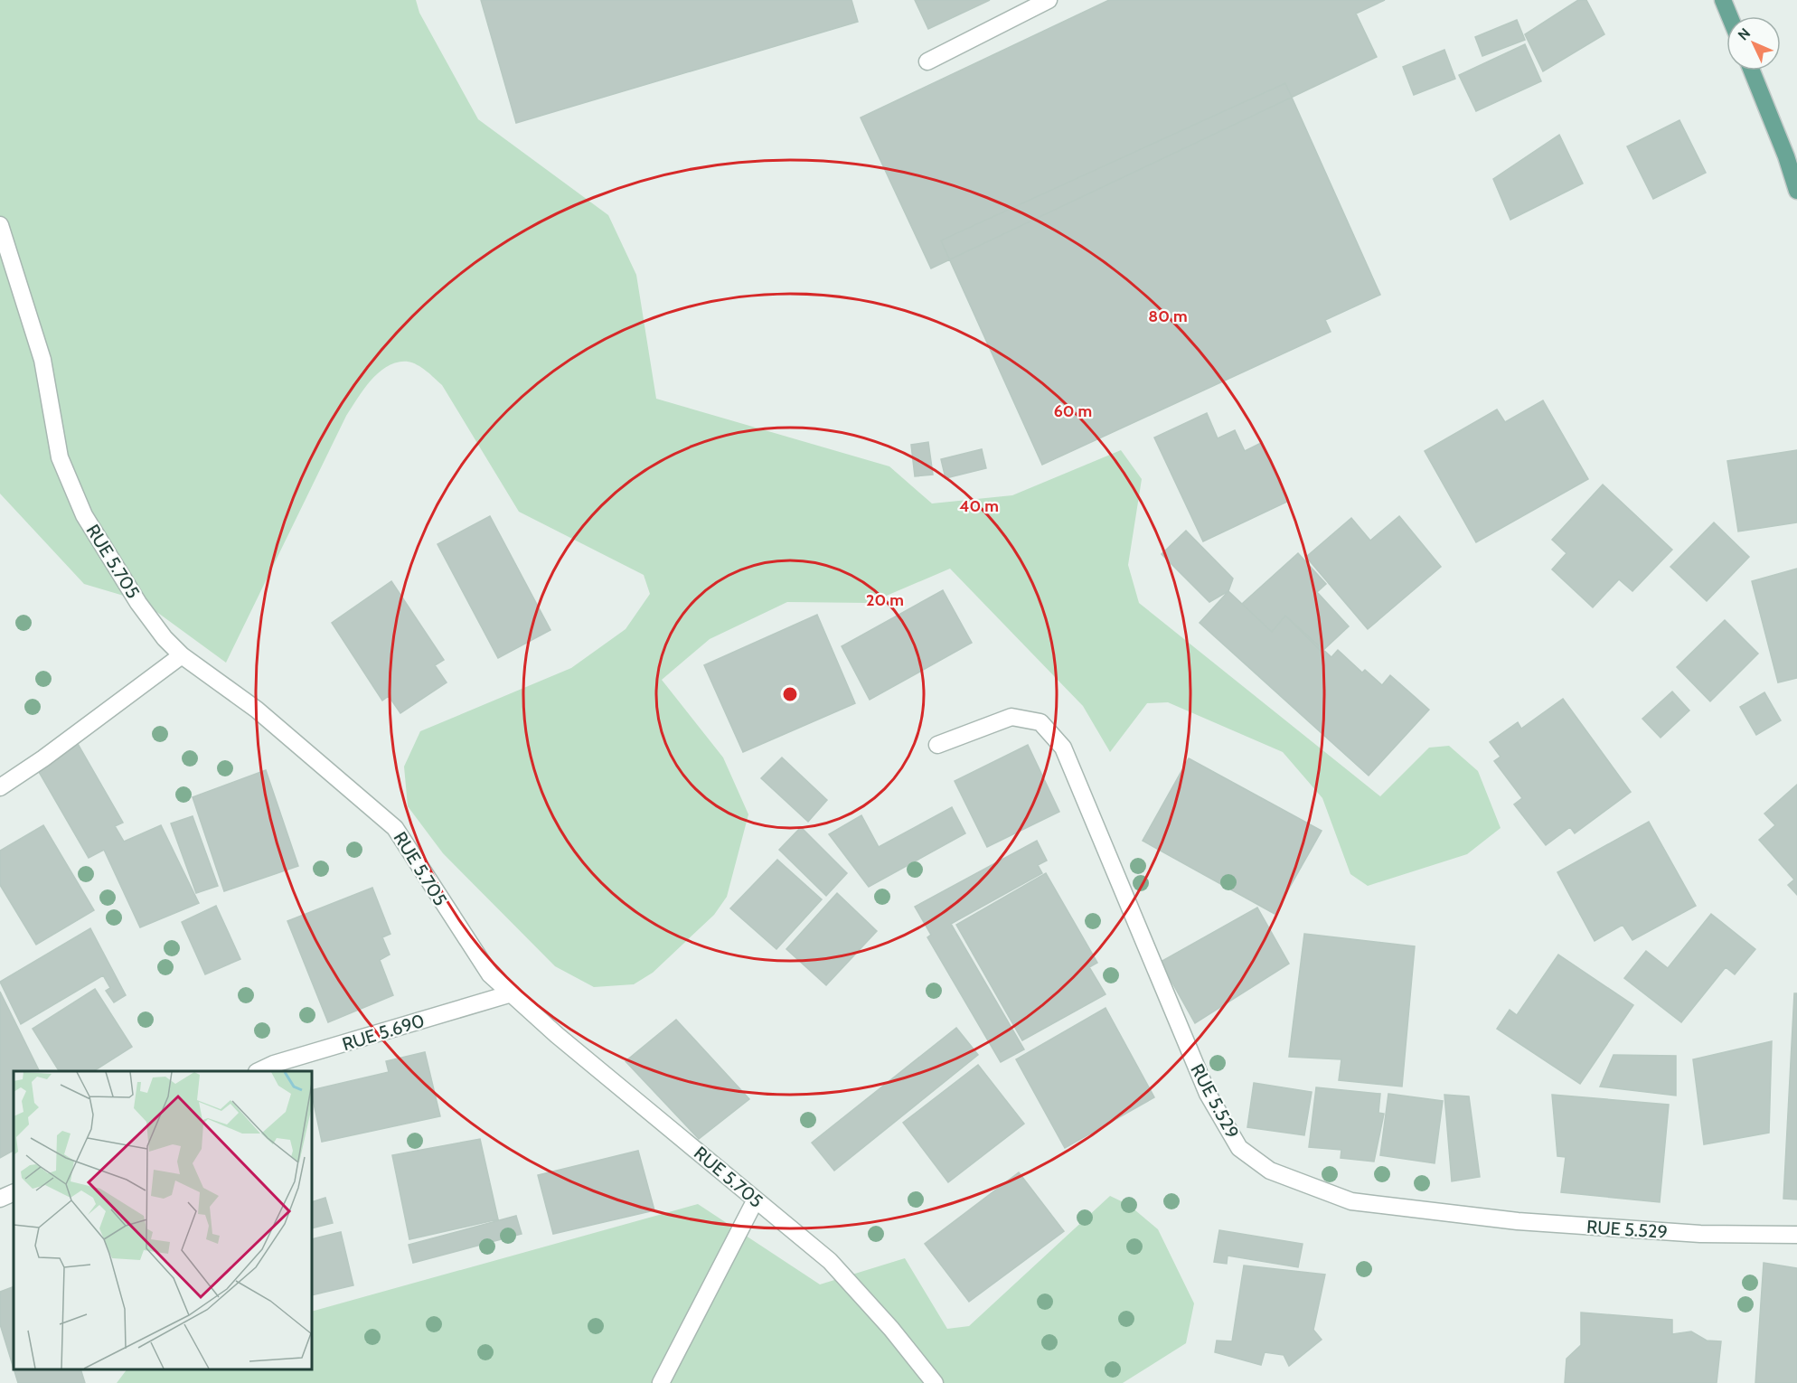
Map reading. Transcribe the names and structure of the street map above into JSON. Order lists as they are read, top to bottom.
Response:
{
  "streets": {
    "street": ["RUE 5.705", "RUE 5.690", "RUE 5.529"]
  },
  "crossings": [
    ["RUE 5.705", "RUE 5.690"]
  ],
  "north": "top left",
  "rings": [
    "80 m",
    "60 m",
    "40 m",
    "20 m"
  ]
}
